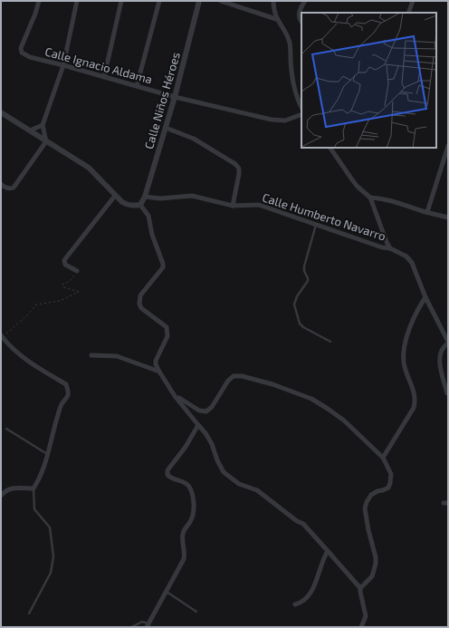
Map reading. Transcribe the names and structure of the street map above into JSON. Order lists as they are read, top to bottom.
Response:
{
  "streets": {
    "street": ["Calle Ignacio Aldama", "Calle Niños Héroes", "Calle Humberto Navarro"]
  },
  "crossings": [
    ["Calle Ignacio Aldama", "Calle Niños Héroes"],
    ["Calle Niños Héroes", "Calle Humberto Navarro"]
  ]
}
